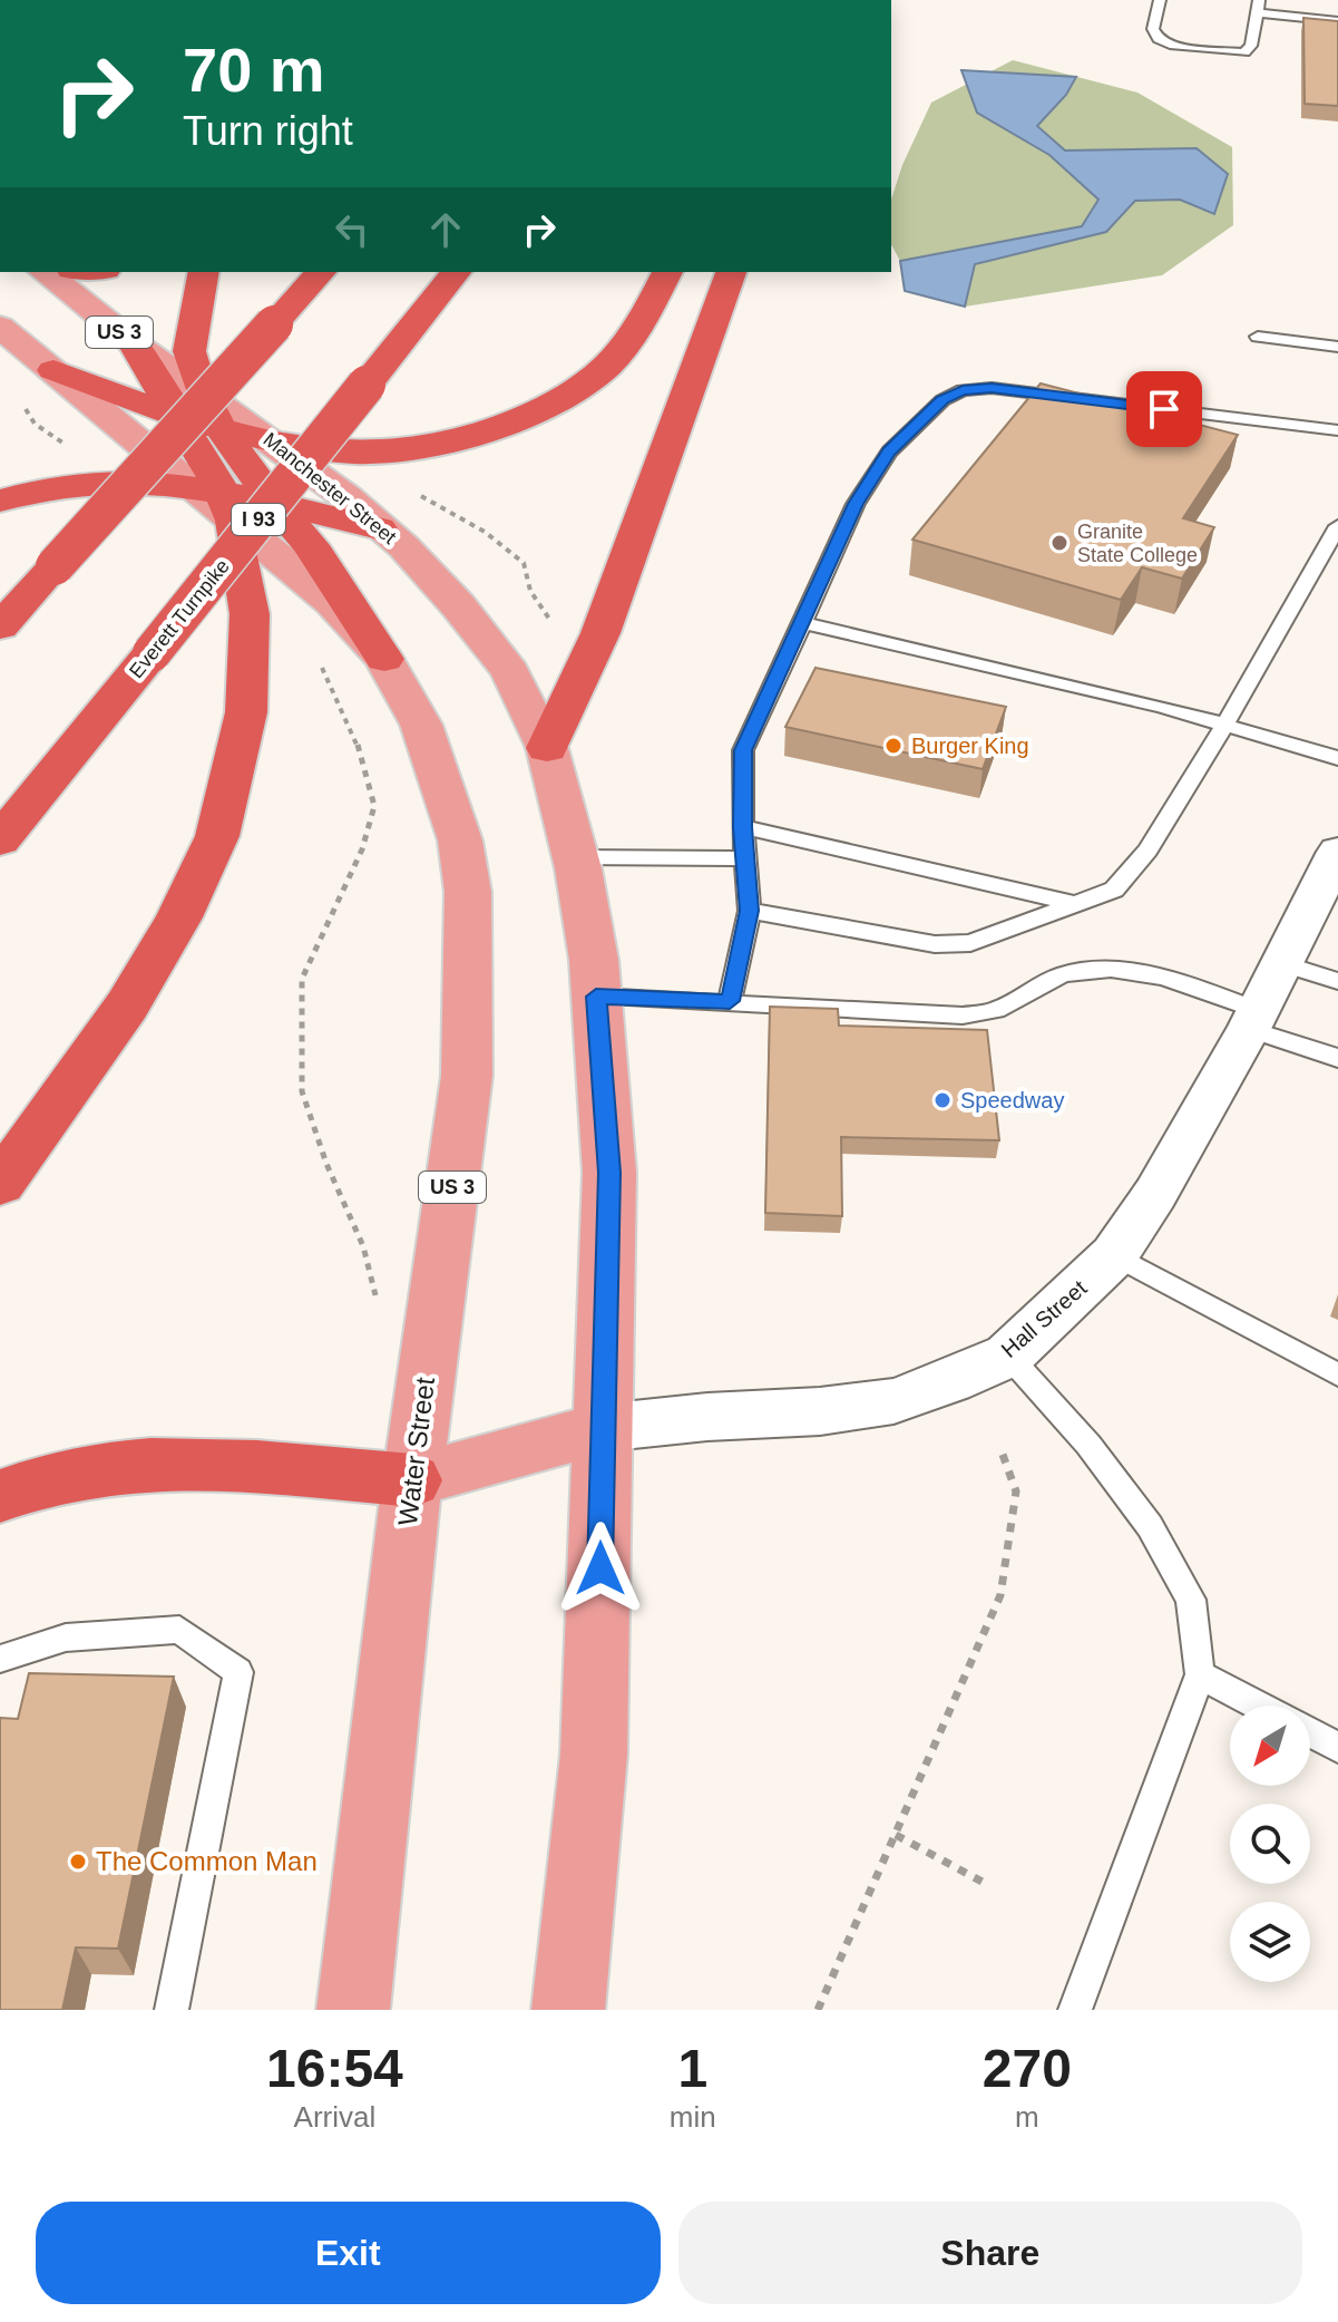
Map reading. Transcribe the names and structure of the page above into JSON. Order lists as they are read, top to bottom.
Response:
{
  "streets": {
    "highway": ["I 93", "Everett Turnpike"],
    "main road": [
      "US 3",
      "Manchester Street",
      "Hall Street",
      "Water Street"
    ]
  },
  "crossings": [
    ["US 3", "Water Street"],
    ["Hall Street", "Water Street"]
  ],
  "places": [
    "Granite State College",
    "Burger King",
    "Speedway",
    "The Common Man"
  ],
  "north": "bottom left",
  "page": {
    "turn": ["70 m", "Turn right"],
    "eta": [
      "16:54",
      "Arrival",
      "1",
      "min",
      "270",
      "m"
    ],
    "buttons": ["Exit", "Share"]
  }
}
